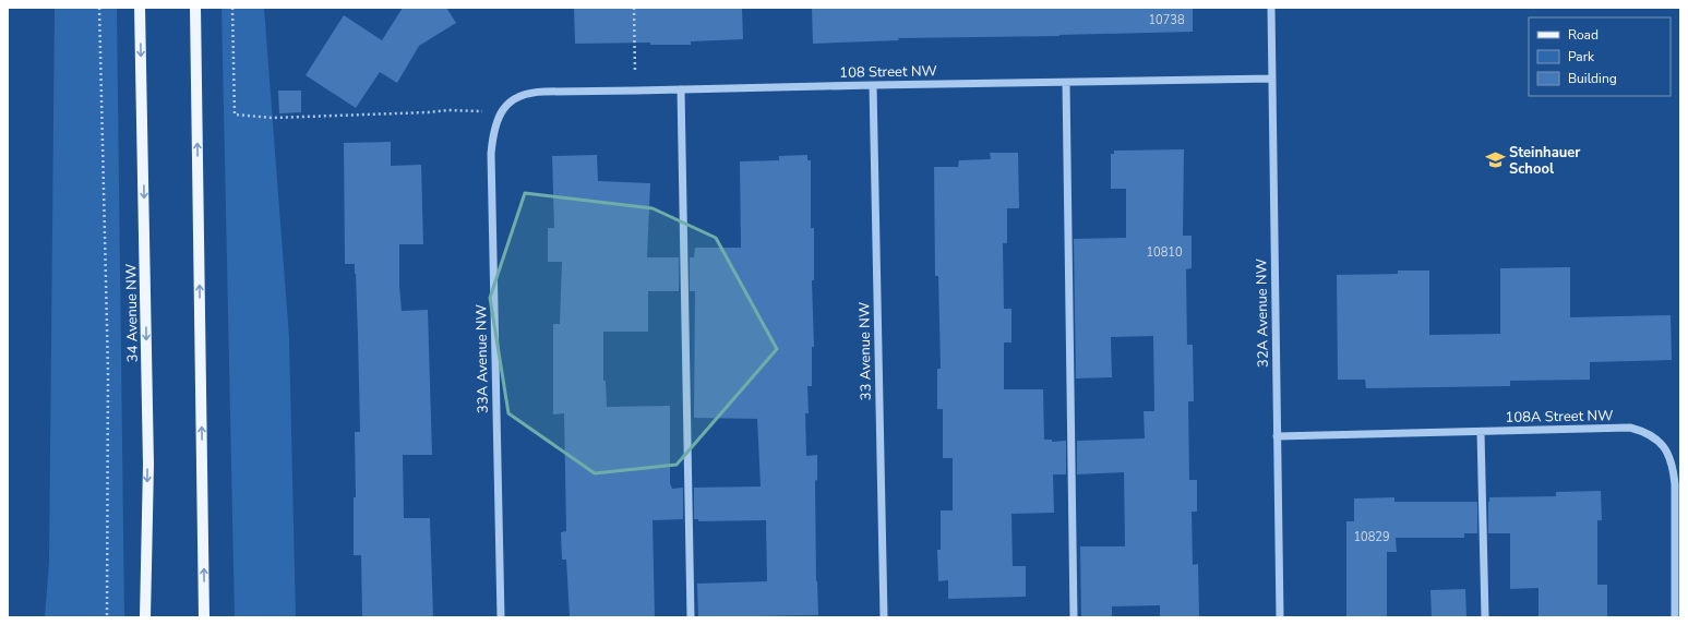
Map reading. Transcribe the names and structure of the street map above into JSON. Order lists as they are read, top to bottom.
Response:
{
  "streets": {
    "main road": ["34 Avenue NW"],
    "street": [
      "108 Street NW",
      "32A Avenue NW",
      "33 Avenue NW",
      "33A Avenue NW",
      "108A Street NW"
    ]
  },
  "crossings": [
    ["108 Street NW", "32A Avenue NW"],
    ["108 Street NW", "33 Avenue NW"],
    ["108 Street NW", "33A Avenue NW"],
    ["32A Avenue NW", "108A Street NW"]
  ],
  "places": {
    "school or university": ["Steinhauer School"]
  },
  "house_numbers": ["10738", "10810", "10829"],
  "legend": ["Road", "Park", "Building"]
}
